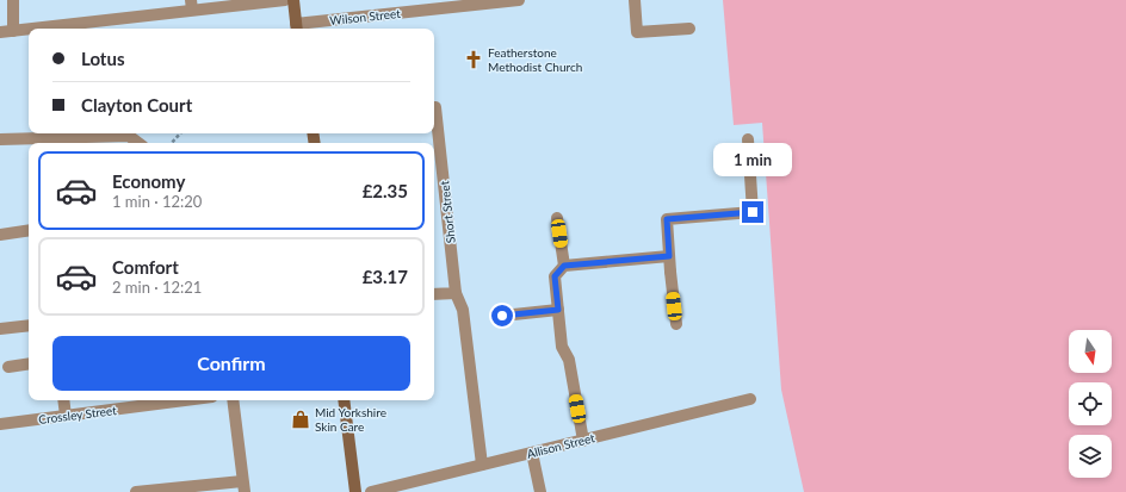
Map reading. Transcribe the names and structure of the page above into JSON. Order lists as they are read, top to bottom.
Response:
{
  "streets": {
    "street": [
      "Wilson Street",
      "Short Street",
      "Crossley Street",
      "Allison Street"
    ]
  },
  "crossings": [
    ["Short Street", "Allison Street"]
  ],
  "places": {
    "church": ["Featherstone Methodist Church"],
    "shop": ["Mid Yorkshire Skin Care"]
  },
  "north": "bottom",
  "page": {
    "banner": ["Lotus", "Clayton Court"],
    "bubble": "1 min",
    "list": [
      {
        "name": "Economy",
        "note": "1 min · 12:20",
        "value": "£2.35"
      },
      {
        "name": "Comfort",
        "note": "2 min · 12:21",
        "value": "£3.17"
      }
    ],
    "buttons": "Confirm"
  }
}
